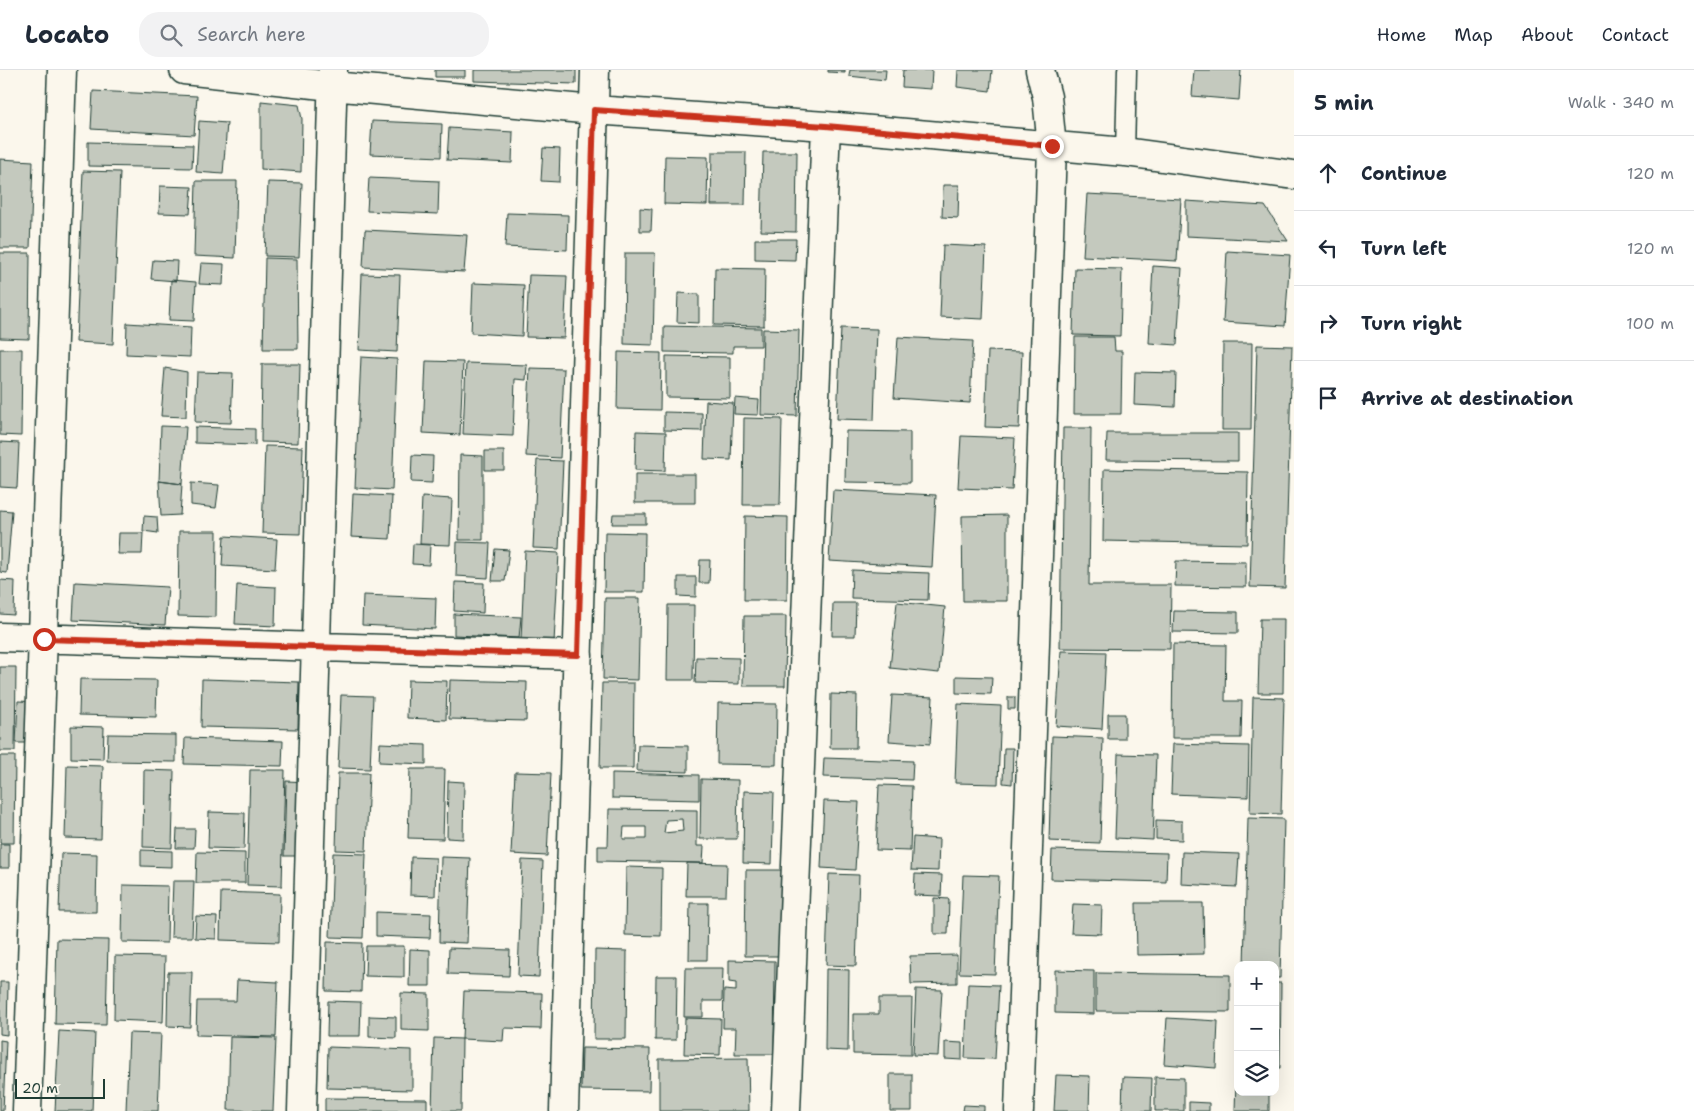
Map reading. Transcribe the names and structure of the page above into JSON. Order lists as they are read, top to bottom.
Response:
{
  "scale_bar": "20 m",
  "page": {
    "header": "Locato",
    "search": "Search here",
    "nav": [
      "Home",
      "Map",
      "About",
      "Contact"
    ],
    "heading": ["5 min", "Walk · 340 m"],
    "list": [
      ["Continue", "120 m"],
      ["Turn left", "120 m"],
      ["Turn right", "100 m"],
      "Arrive at destination"
    ],
    "map_buttons": ["+", "−"],
    "scale": "20 m"
  }
}
